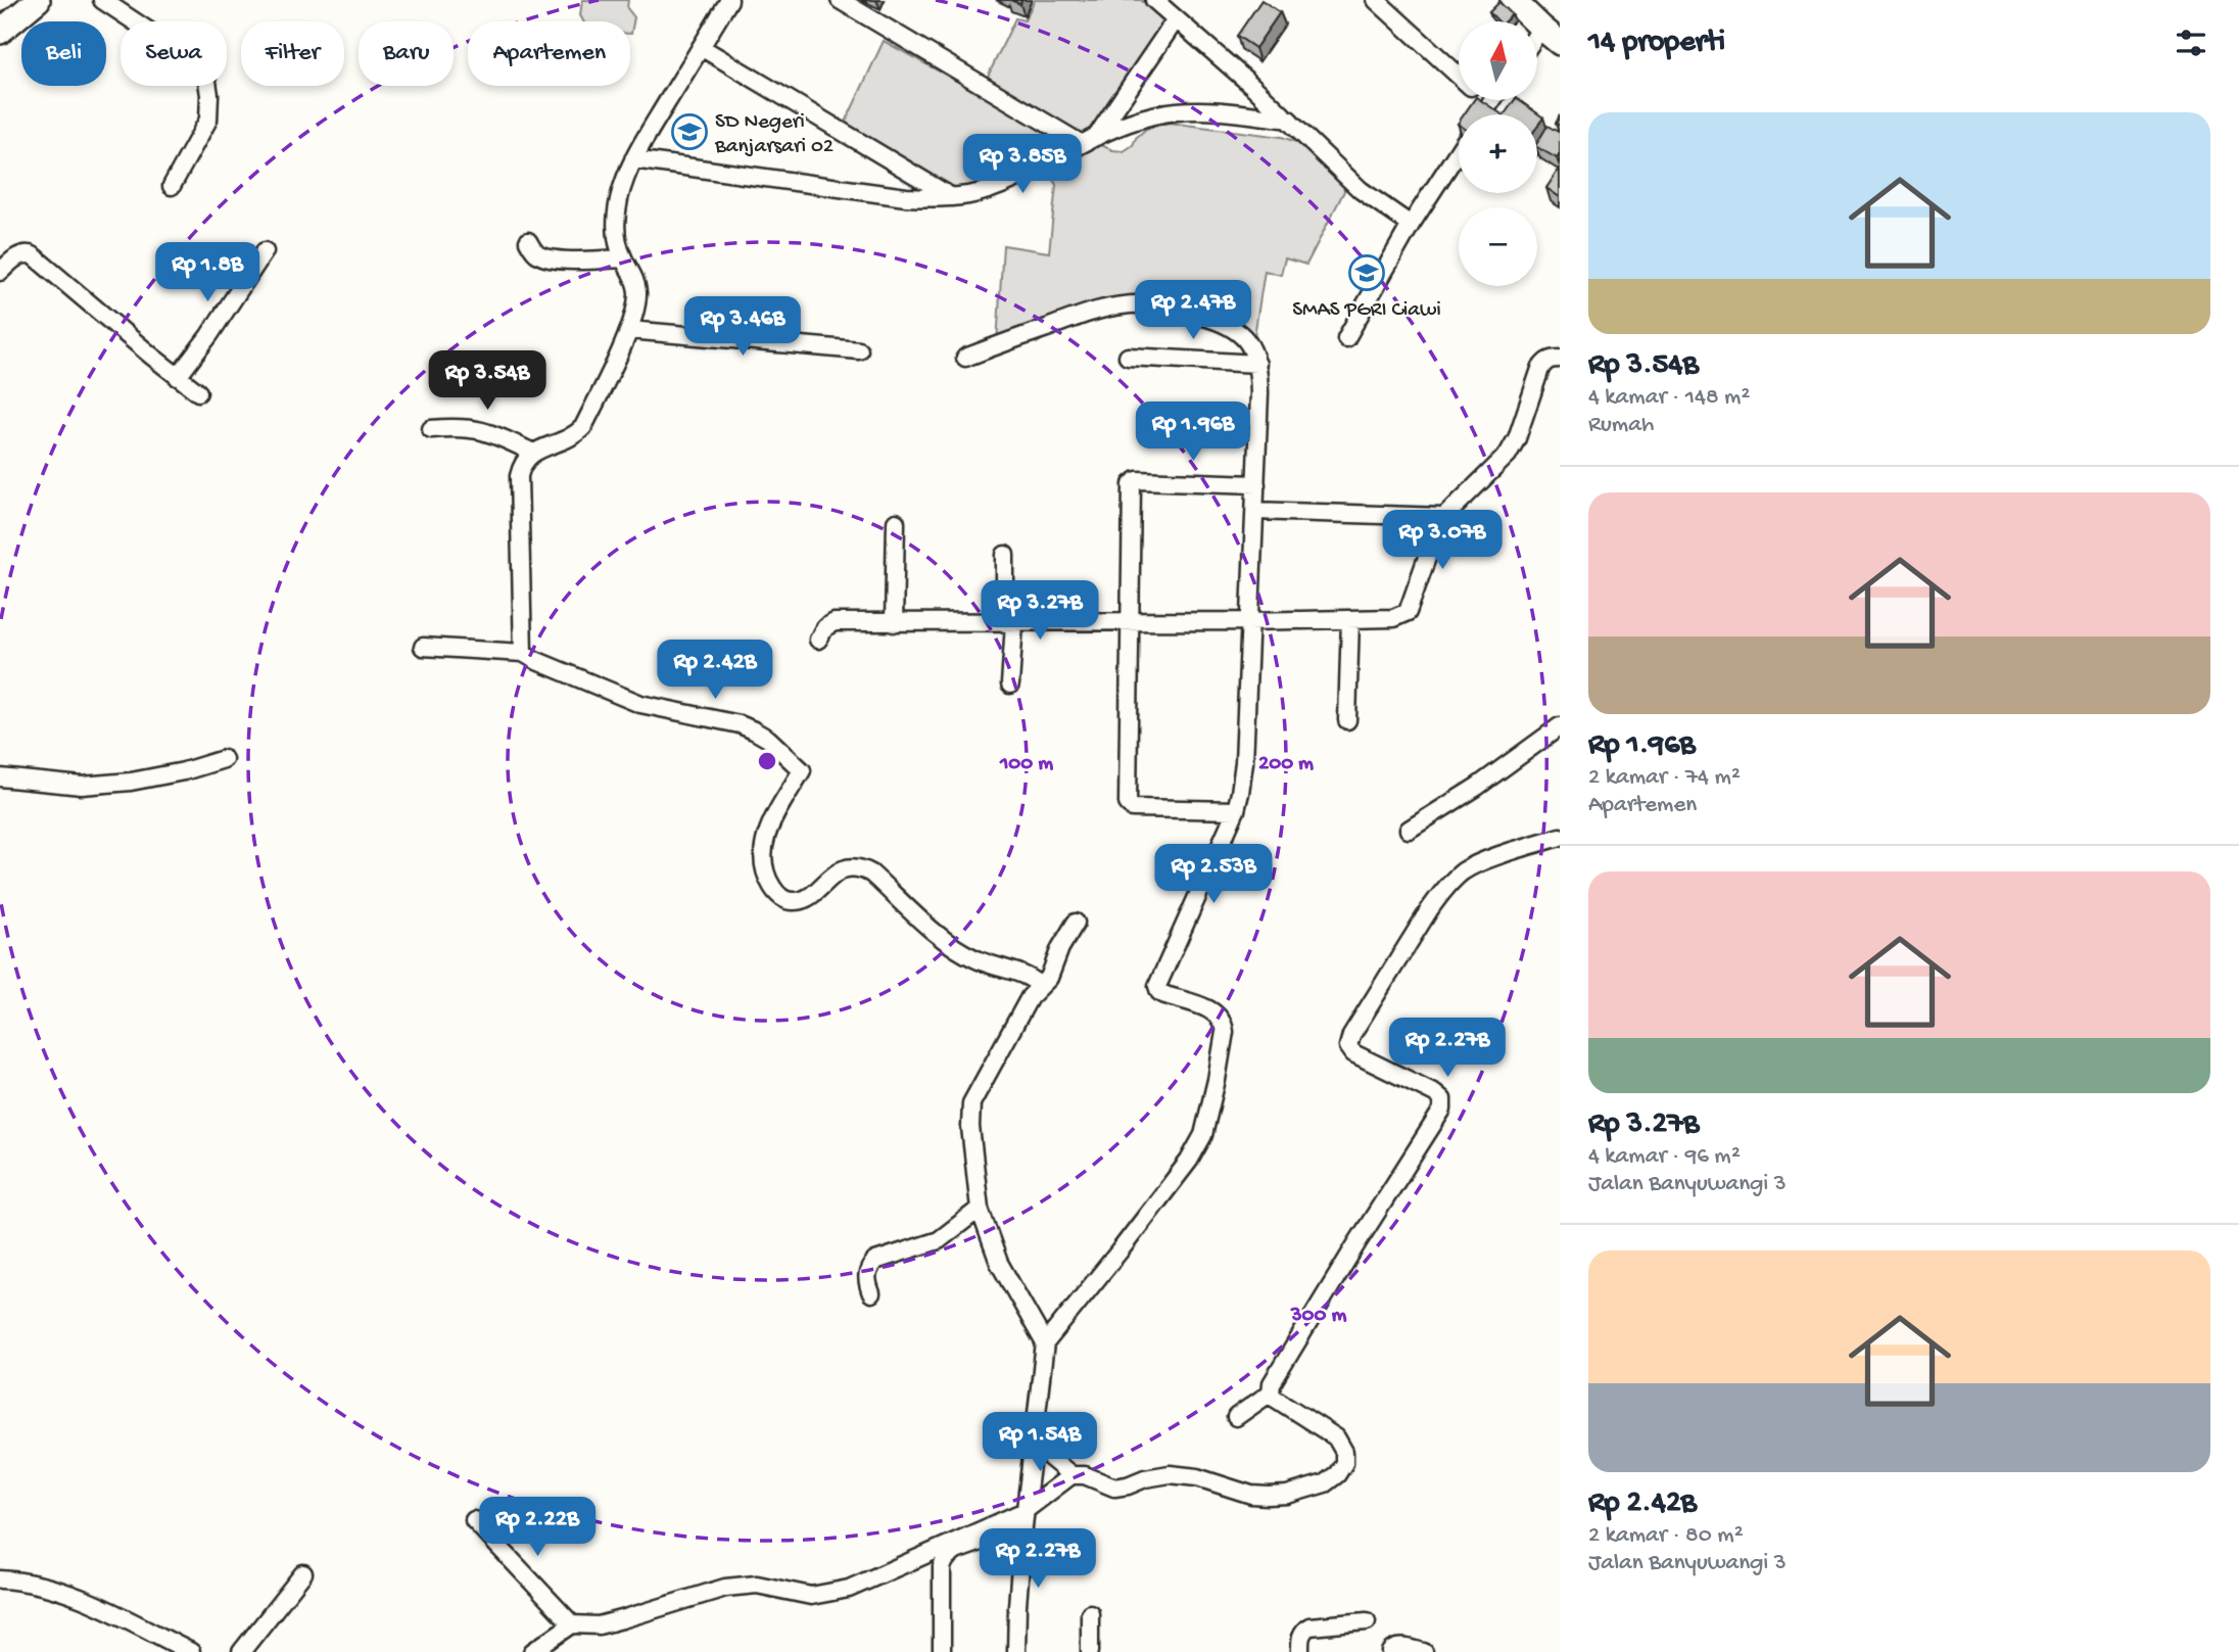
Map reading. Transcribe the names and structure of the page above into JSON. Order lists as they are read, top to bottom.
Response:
{
  "places": {
    "school or university": ["SD Negeri Banjarsari 02", "SMAS PGRI Ciawi"]
  },
  "north": "top",
  "page": {
    "heading": "14 properti",
    "map_buttons": ["+", "−"],
    "chip": [
      "Beli",
      "Sewa",
      "Filter",
      "Baru",
      "Apartemen"
    ],
    "list": [
      {
        "name": "Rp 3.54B",
        "note": "4 kamar · 148 m² · Rumah"
      },
      {
        "name": "Rp 1.96B",
        "note": "2 kamar · 74 m² · Apartemen"
      },
      {
        "name": "Rp 3.27B",
        "note": "4 kamar · 96 m² · Jalan Banyuwangi 3"
      },
      {
        "name": "Rp 2.42B",
        "note": "2 kamar · 80 m² · Jalan Banyuwangi 3"
      }
    ],
    "price": [
      "Rp 3.85B",
      "Rp 1.8B",
      "Rp 2.47B",
      "Rp 3.46B",
      "Rp 3.54B",
      "Rp 1.96B",
      "Rp 3.07B",
      "Rp 3.27B",
      "Rp 2.42B",
      "Rp 2.53B",
      "Rp 2.27B",
      "Rp 1.54B",
      "Rp 2.22B",
      "Rp 2.27B"
    ]
  },
  "rings": ["100 m", "200 m", "300 m"]
}
